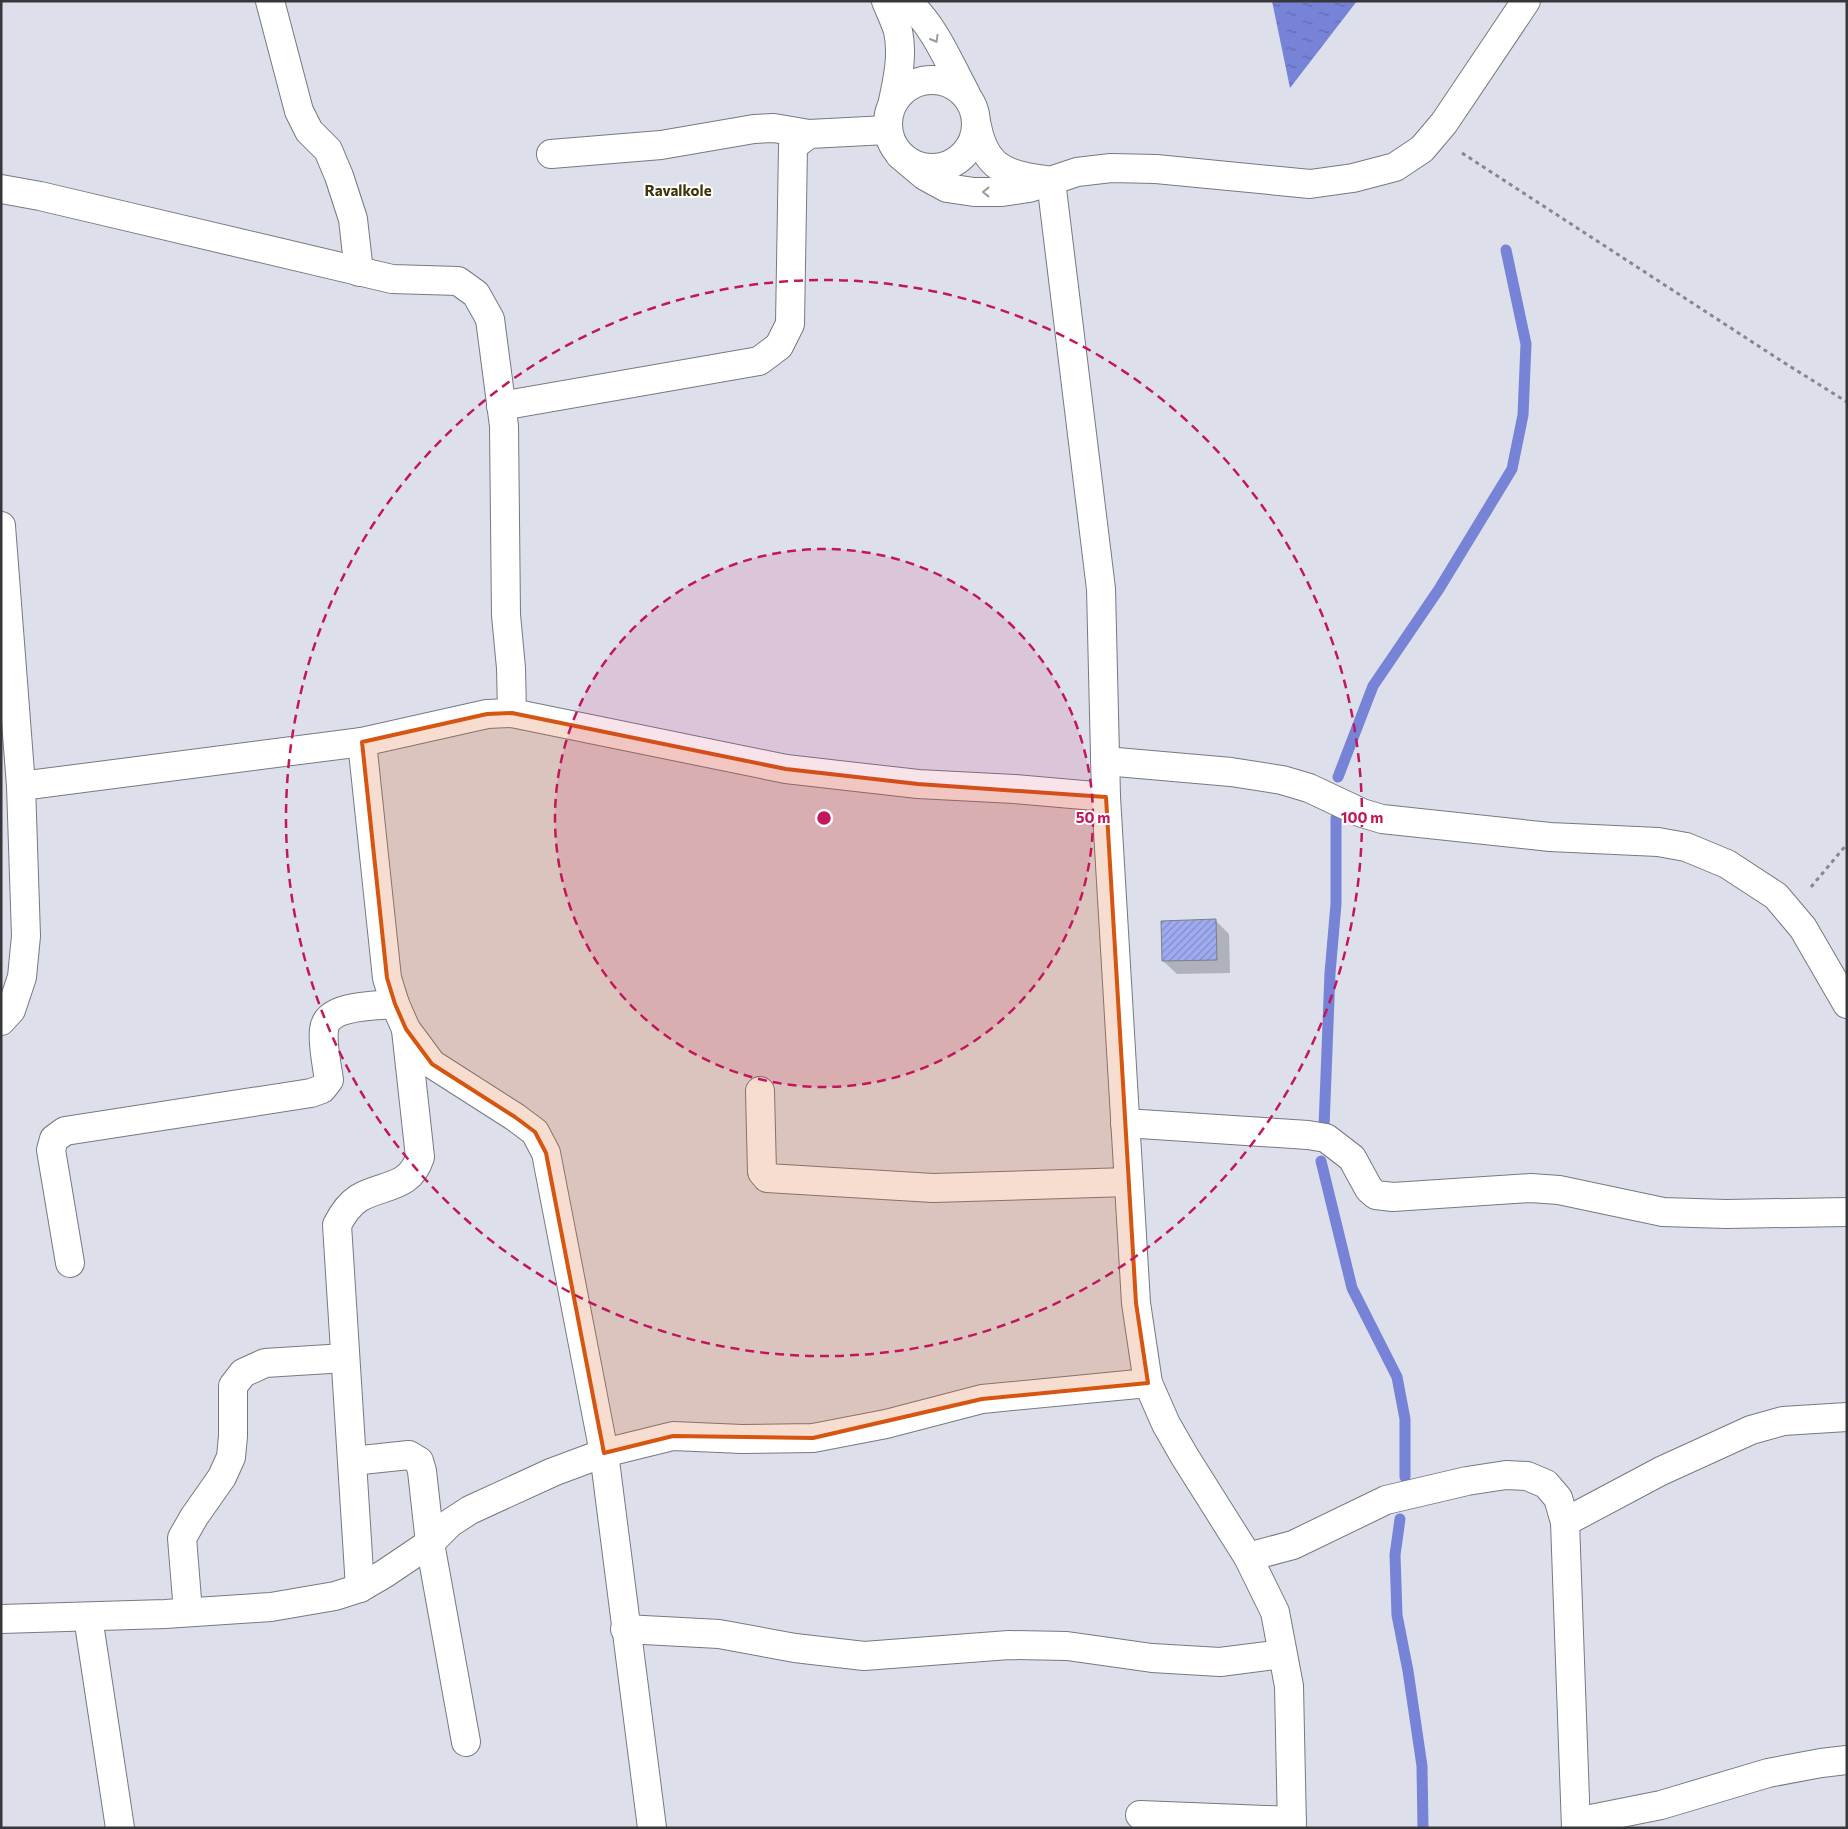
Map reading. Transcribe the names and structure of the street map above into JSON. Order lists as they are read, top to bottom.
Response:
{
  "districts": ["Ravalkole"],
  "rings": ["50 m", "100 m"]
}
